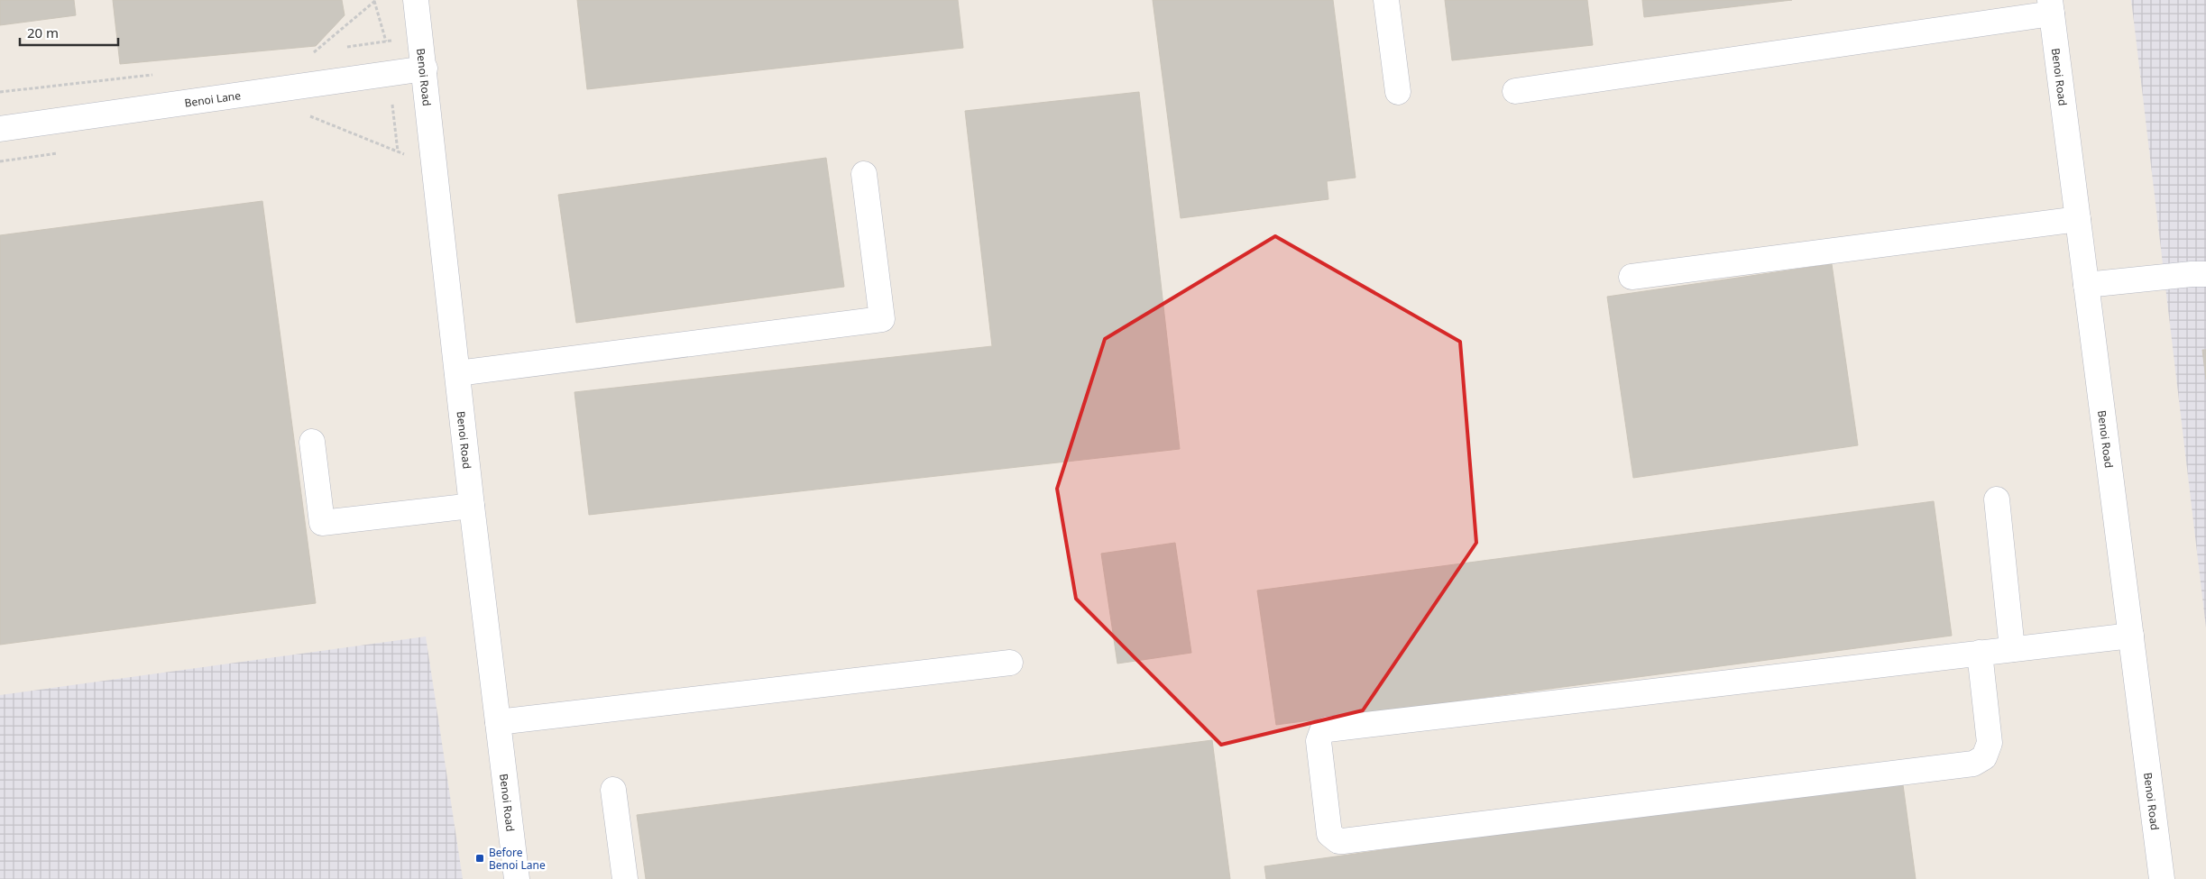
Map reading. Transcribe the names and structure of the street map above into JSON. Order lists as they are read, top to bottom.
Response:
{
  "streets": {
    "street": ["Benoi Road", "Benoi Lane"]
  },
  "crossings": [
    ["Benoi Road", "Benoi Lane"]
  ],
  "places": {
    "transit": ["Before Benoi Lane"]
  },
  "scale_bar": "20 m"
}
